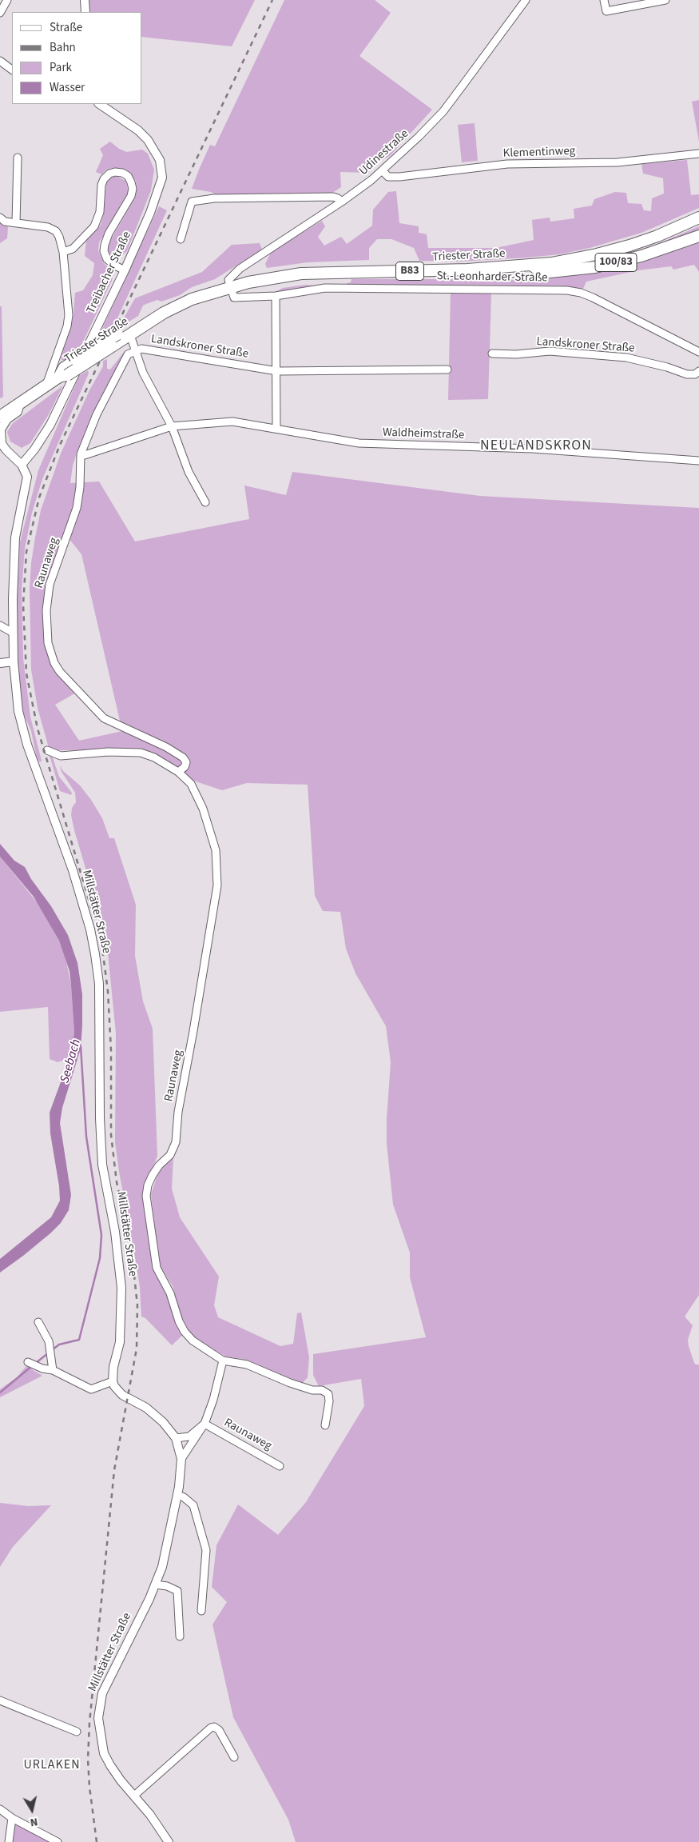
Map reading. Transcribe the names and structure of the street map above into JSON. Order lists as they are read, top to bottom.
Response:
{
  "streets": {
    "main road": ["Triester Straße", "100/83", "B83"],
    "street": [
      "Udinestraße",
      "Klementinweg",
      "Treibacher Straße",
      "St.-Leonharder-Straße",
      "Landskroner Straße",
      "Waldheimstraße",
      "Raunaweg",
      "Millstätter Straße"
    ]
  },
  "crossings": [
    ["Udinestraße", "Klementinweg"],
    ["Udinestraße", "Triester Straße"],
    ["Udinestraße", "St.-Leonharder-Straße"],
    ["Triester Straße", "100/83"],
    ["Triester Straße", "St.-Leonharder-Straße"],
    ["Triester Straße", "Landskroner Straße"],
    ["Treibacher Straße", "Millstätter Straße"],
    ["Landskroner Straße", "Raunaweg"],
    ["Waldheimstraße", "Raunaweg"],
    ["Raunaweg", "Millstätter Straße"]
  ],
  "districts": ["NEULANDSKRON", "URLAKEN"],
  "water": ["Seebach"],
  "legend": [
    "Straße",
    "Bahn",
    "Park",
    "Wasser"
  ],
  "north": "bottom"
}
